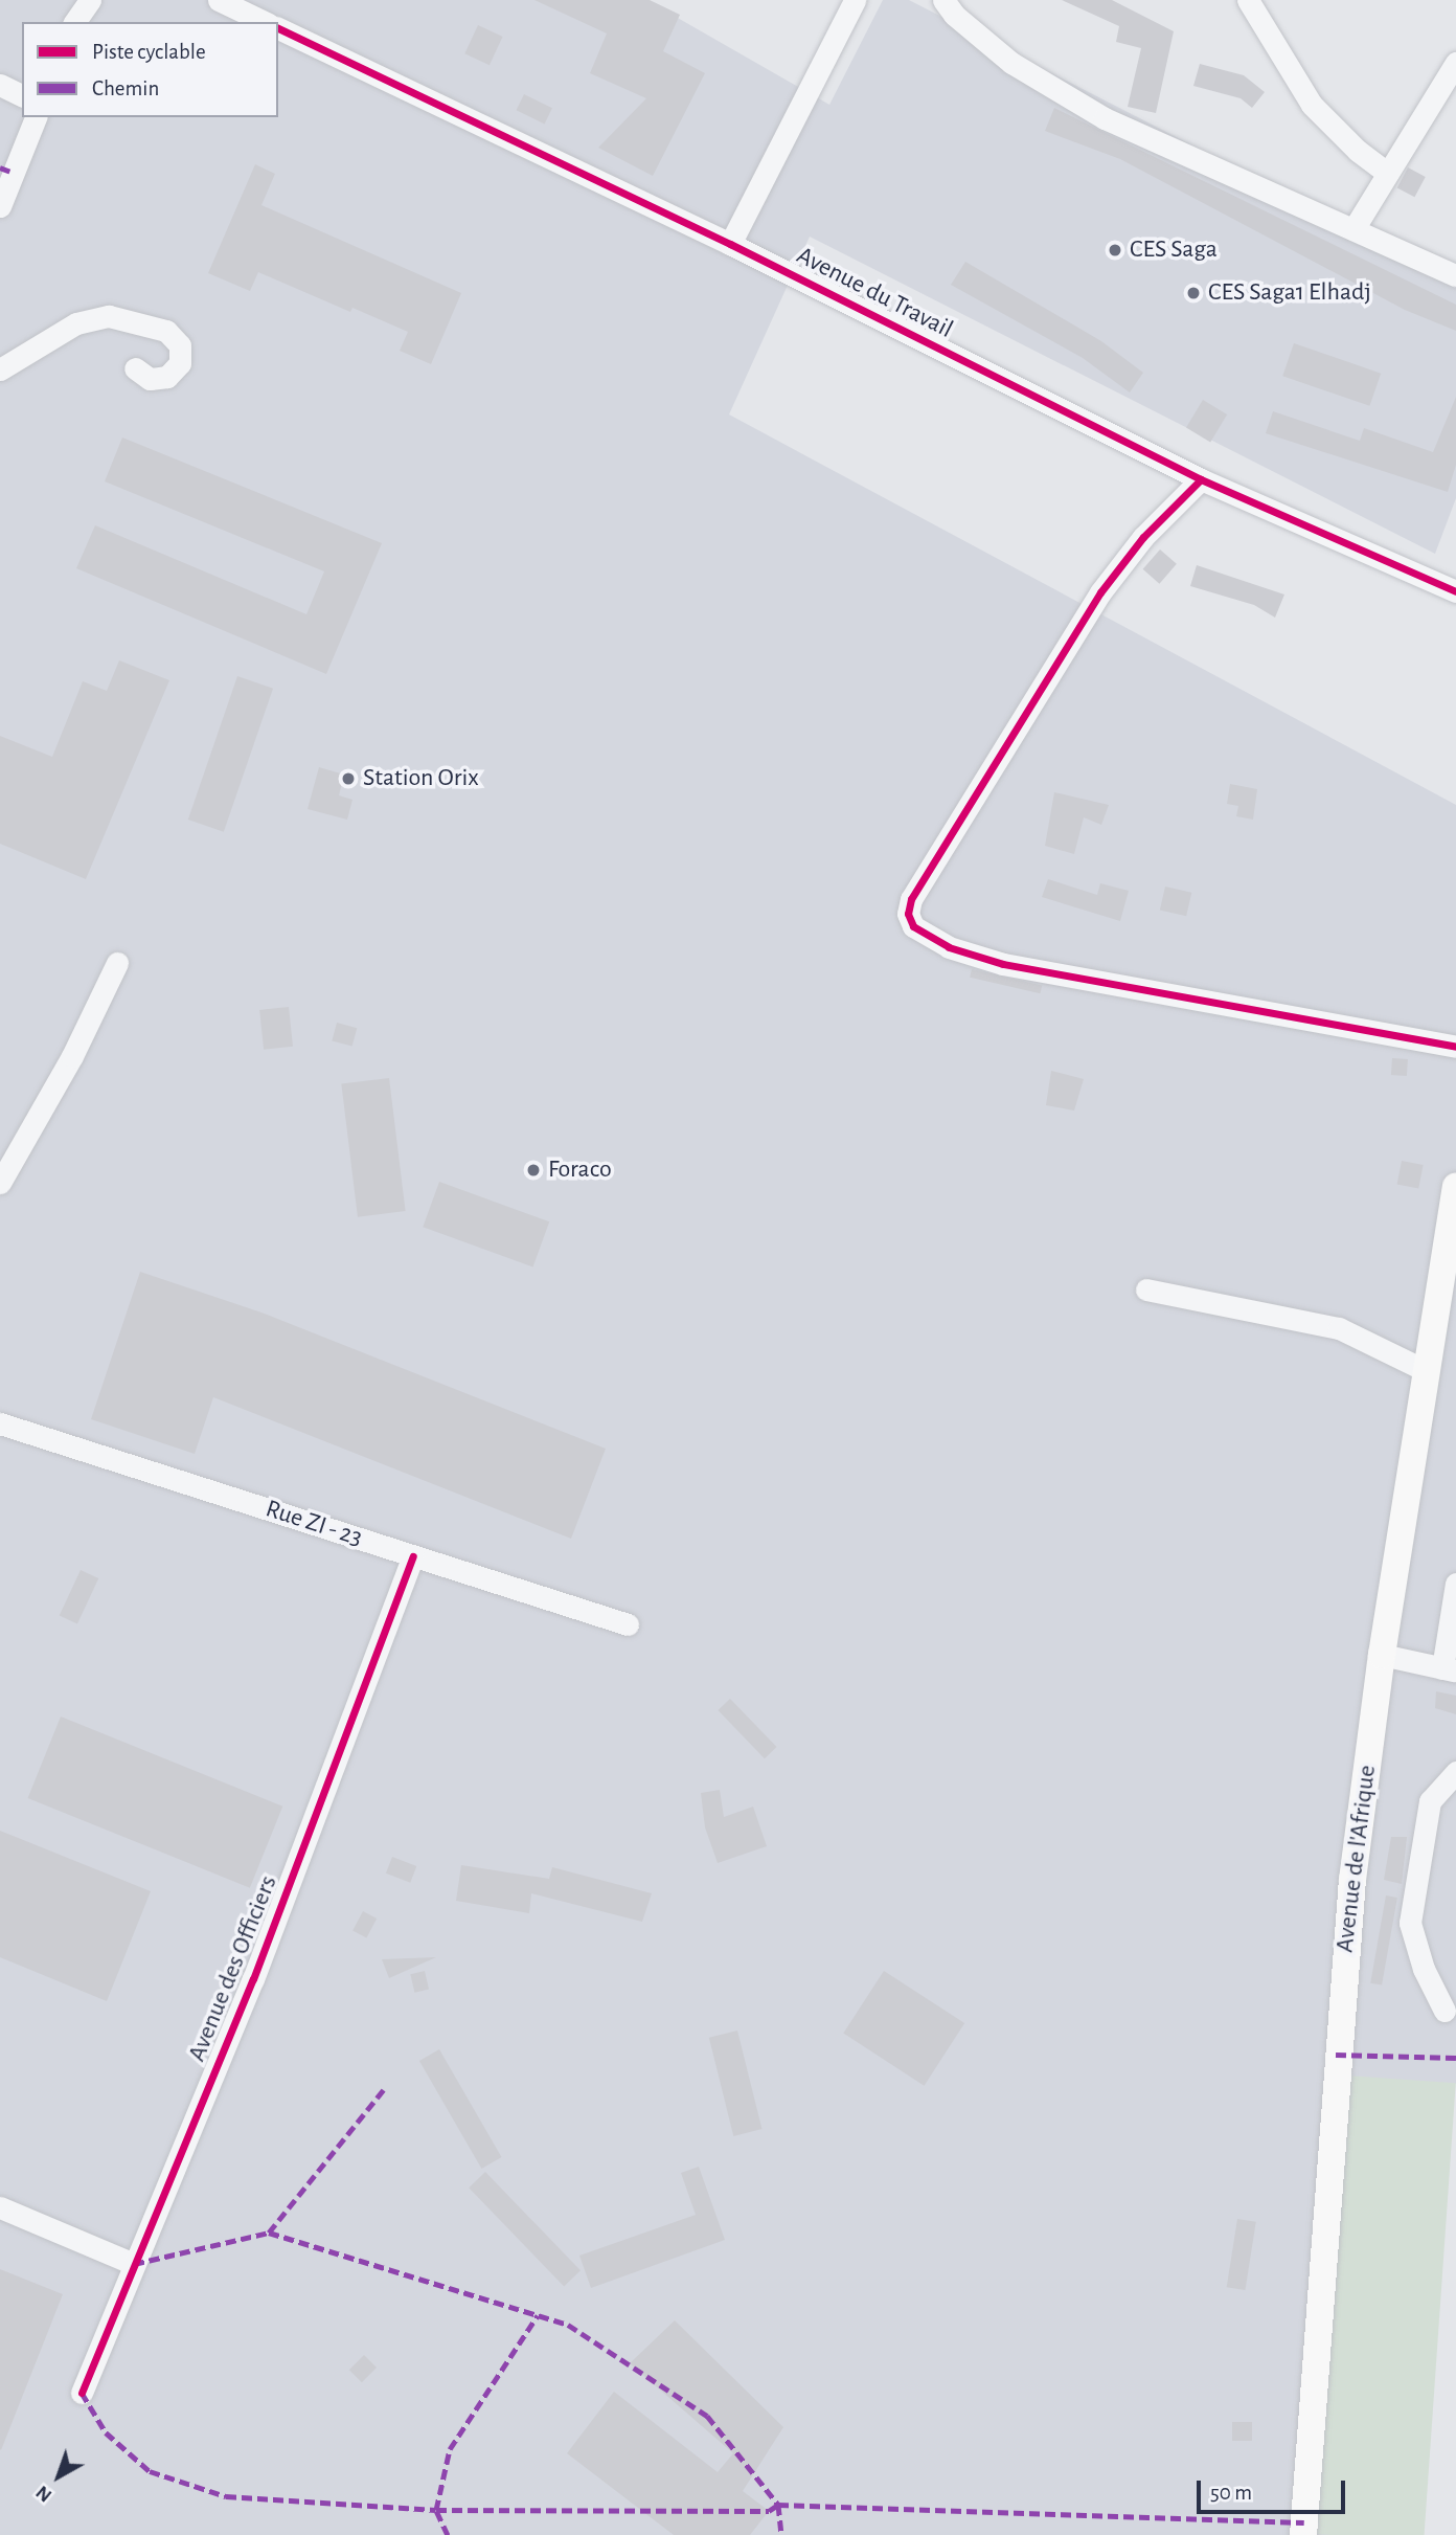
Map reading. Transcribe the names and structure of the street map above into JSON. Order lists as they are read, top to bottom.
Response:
{
  "streets": {
    "main road": ["Avenue de l'Afrique"],
    "street": ["Avenue du Travail", "Rue ZI - 23", "Avenue des Officiers"]
  },
  "crossings": [
    ["Rue ZI - 23", "Avenue des Officiers"]
  ],
  "places": [
    "CES Saga",
    "CES Saga1 Elhadj",
    "Station Orix",
    "Foraco"
  ],
  "legend": ["Piste cyclable", "Chemin"],
  "scale_bar": "50 m",
  "north": "bottom left"
}
